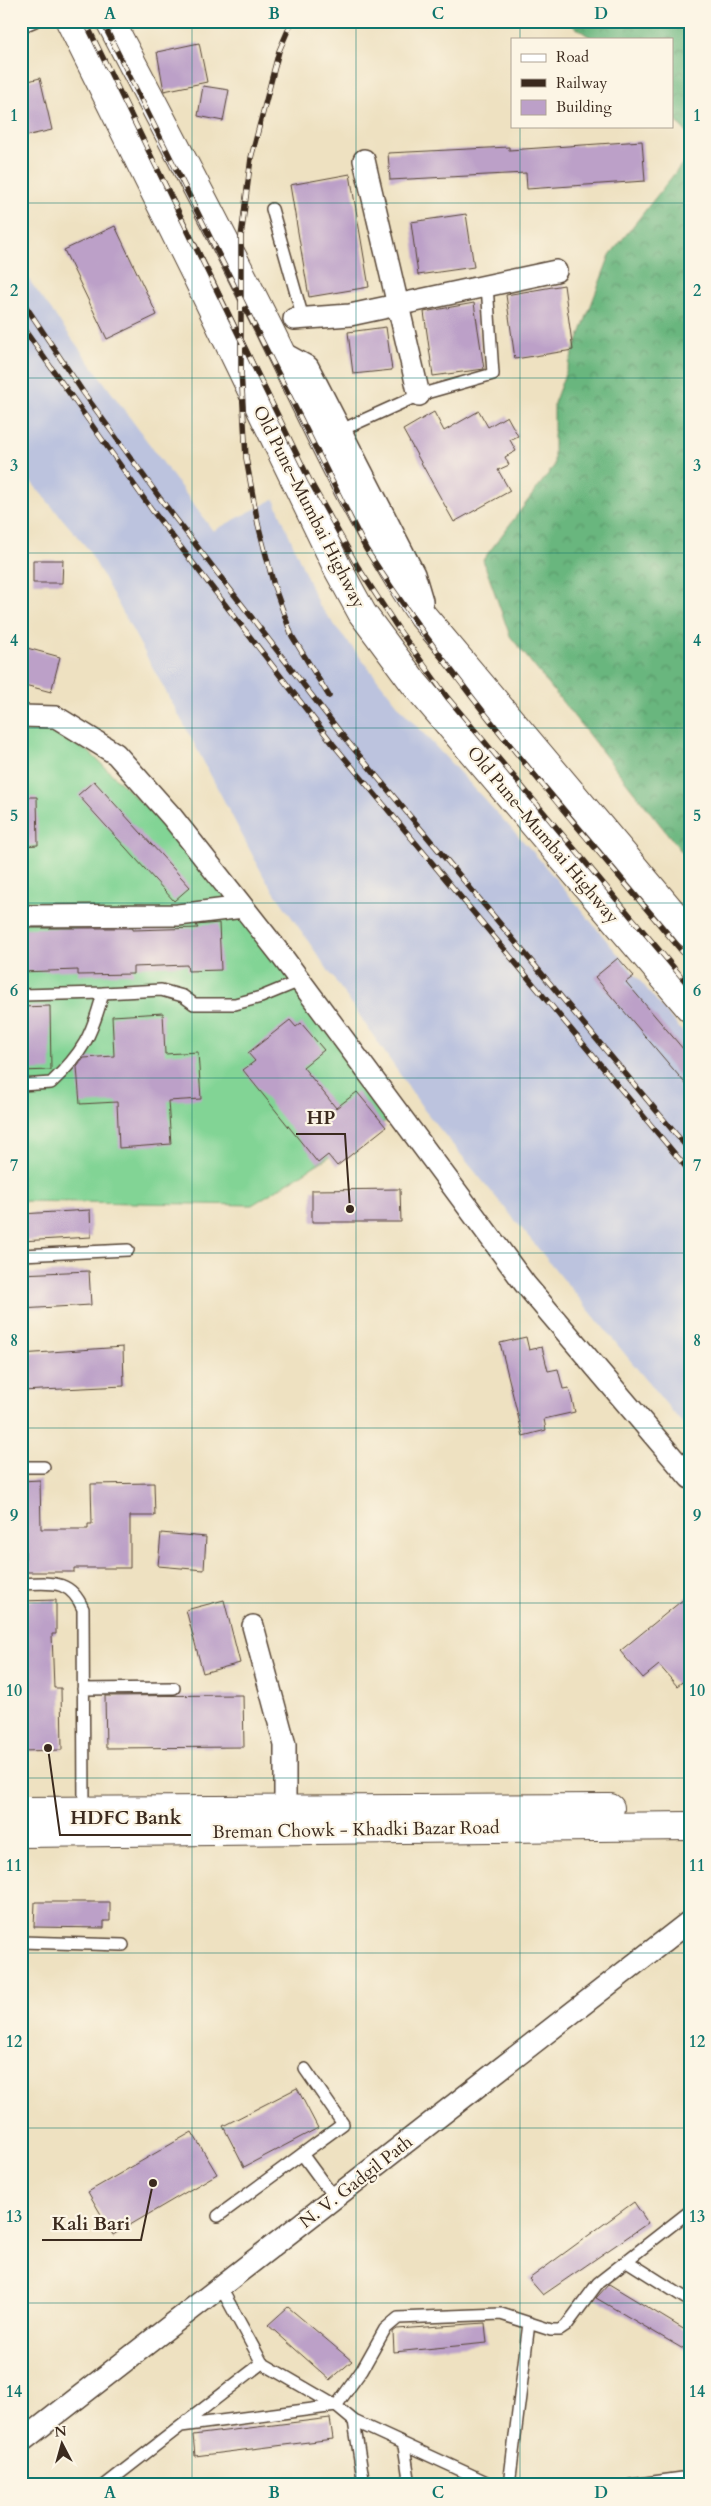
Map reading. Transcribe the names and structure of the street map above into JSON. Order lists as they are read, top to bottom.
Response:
{
  "streets": {
    "main road": ["Old Pune–Mumbai Highway", "Breman Chowk - Khadki Bazar Road"],
    "street": ["N. V. Gadgil Path"]
  },
  "places": ["HP", "HDFC Bank", "Kali Bari"],
  "legend": ["Road", "Railway", "Building"],
  "north": "top",
  "grid": {
    "columns": [
      "A",
      "B",
      "C",
      "D"
    ],
    "rows": [
      "1",
      "2",
      "3",
      "4",
      "5",
      "6",
      "7",
      "8",
      "9",
      "10",
      "11",
      "12",
      "13",
      "14"
    ]
  }
}
